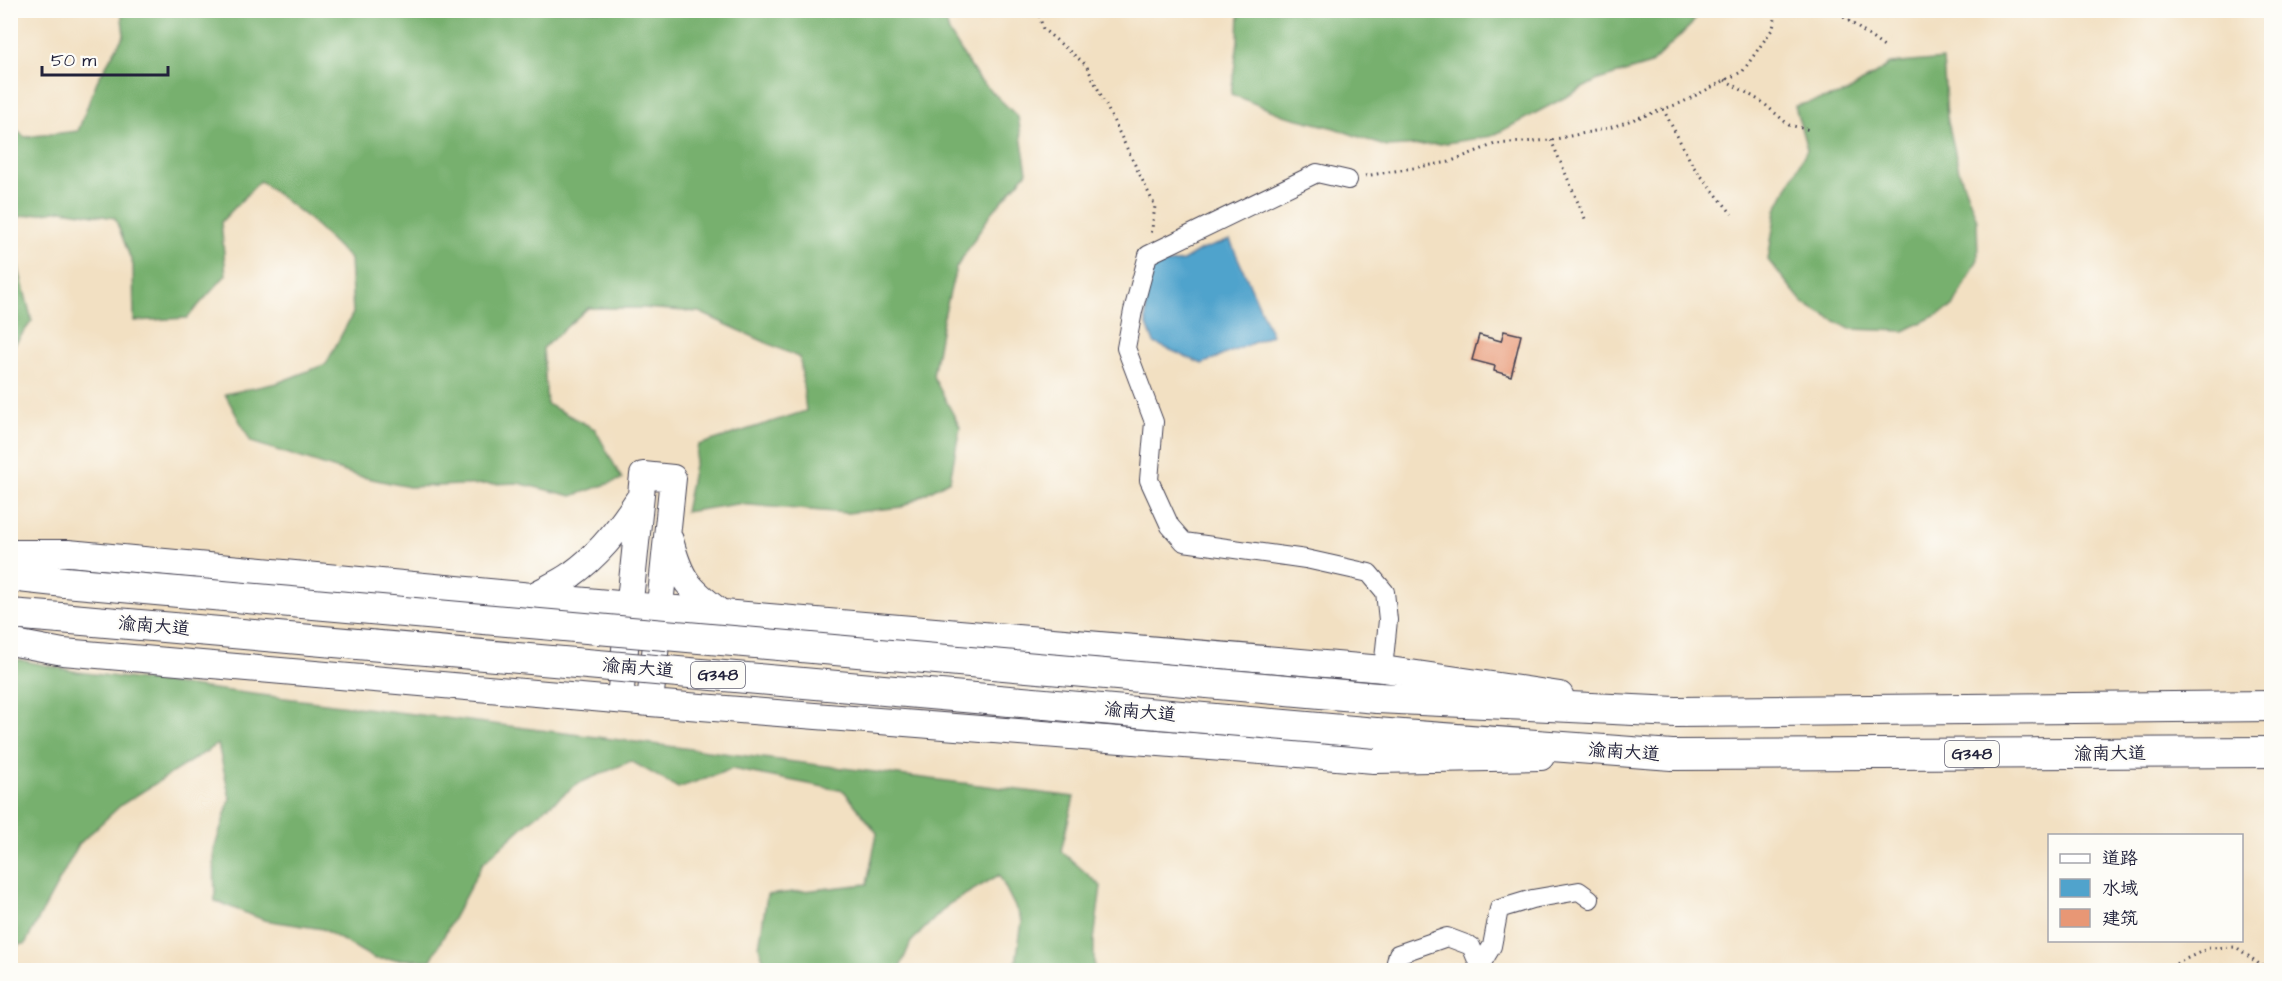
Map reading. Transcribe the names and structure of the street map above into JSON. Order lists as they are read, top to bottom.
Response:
{
  "streets": {
    "highway": ["渝南大道", "G348"]
  },
  "legend": ["道路", "水域", "建筑"],
  "scale_bar": "50 m"
}
